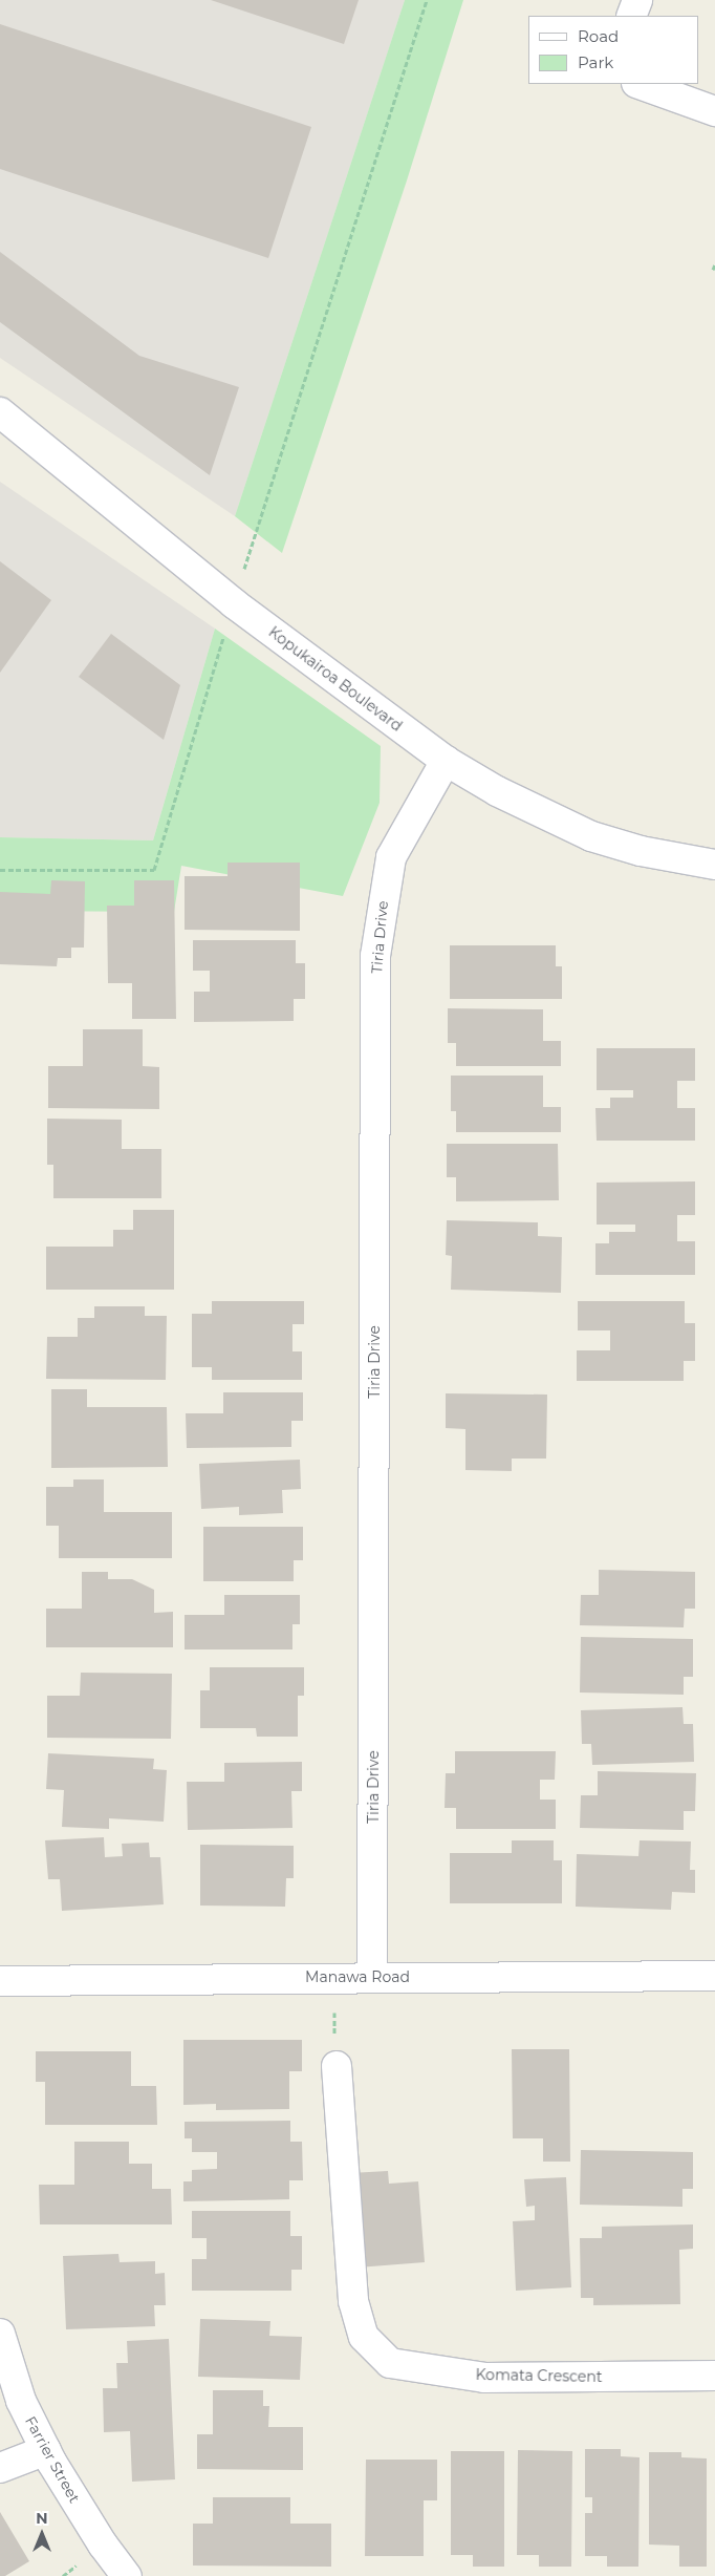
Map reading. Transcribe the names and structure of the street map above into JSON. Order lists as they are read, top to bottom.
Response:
{
  "streets": {
    "street": [
      "Kopukairoa Boulevard",
      "Tiria Drive",
      "Manawa Road",
      "Komata Crescent",
      "Farrier Street"
    ]
  },
  "crossings": [
    ["Kopukairoa Boulevard", "Tiria Drive"],
    ["Tiria Drive", "Manawa Road"]
  ],
  "legend": ["Road", "Park"],
  "north": "top"
}
